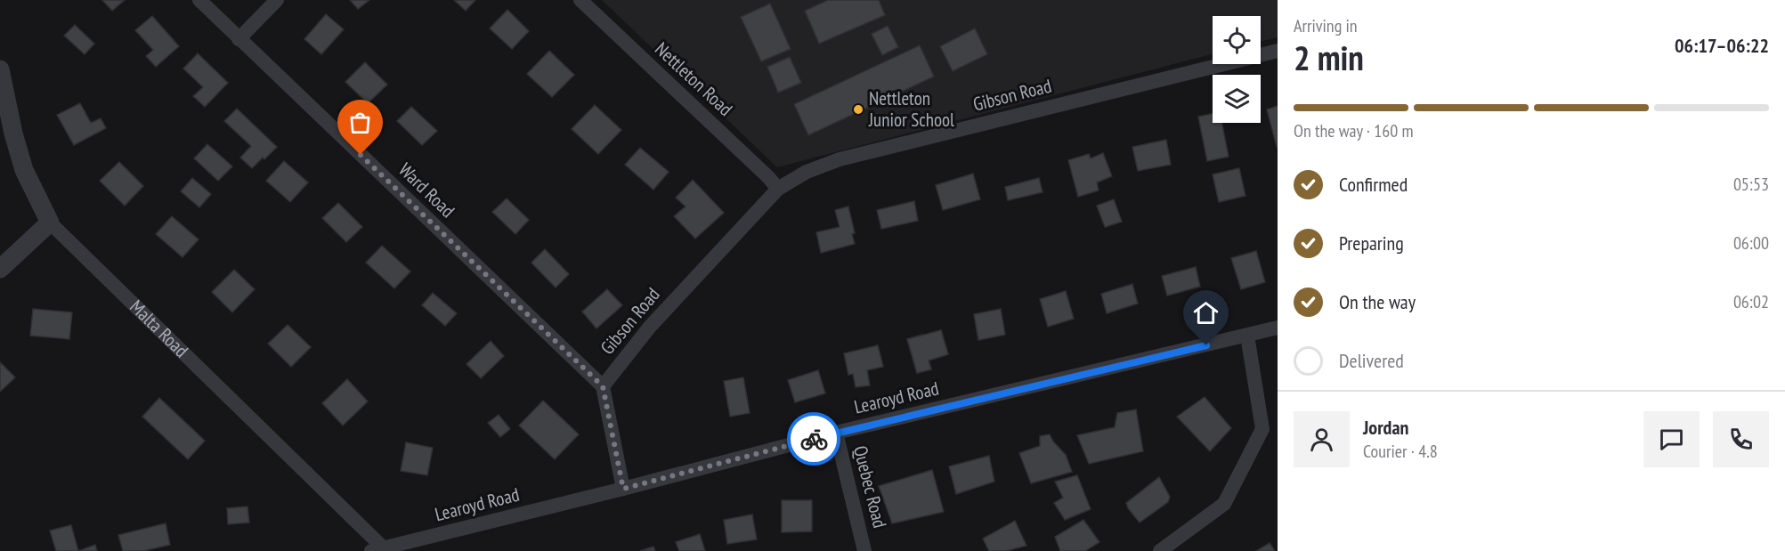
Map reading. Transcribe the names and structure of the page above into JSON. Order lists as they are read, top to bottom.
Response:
{
  "streets": {
    "street": [
      "Nettleton Road",
      "Gibson Road",
      "Ward Road",
      "Malta Road",
      "Learoyd Road",
      "Quebec Road"
    ]
  },
  "crossings": [
    ["Nettleton Road", "Gibson Road"],
    ["Gibson Road", "Ward Road"],
    ["Malta Road", "Learoyd Road"],
    ["Learoyd Road", "Quebec Road"]
  ],
  "places": ["Nettleton Junior School"],
  "page": {
    "heading": ["2 min", "Arriving in", "06:17–06:22"],
    "panel": ["Jordan", "Courier · 4.8"],
    "bar": "On the way · 160 m",
    "list": [
      ["Confirmed", "05:53"],
      ["Preparing", "06:00"],
      ["On the way", "06:02"],
      "Delivered"
    ]
  }
}
